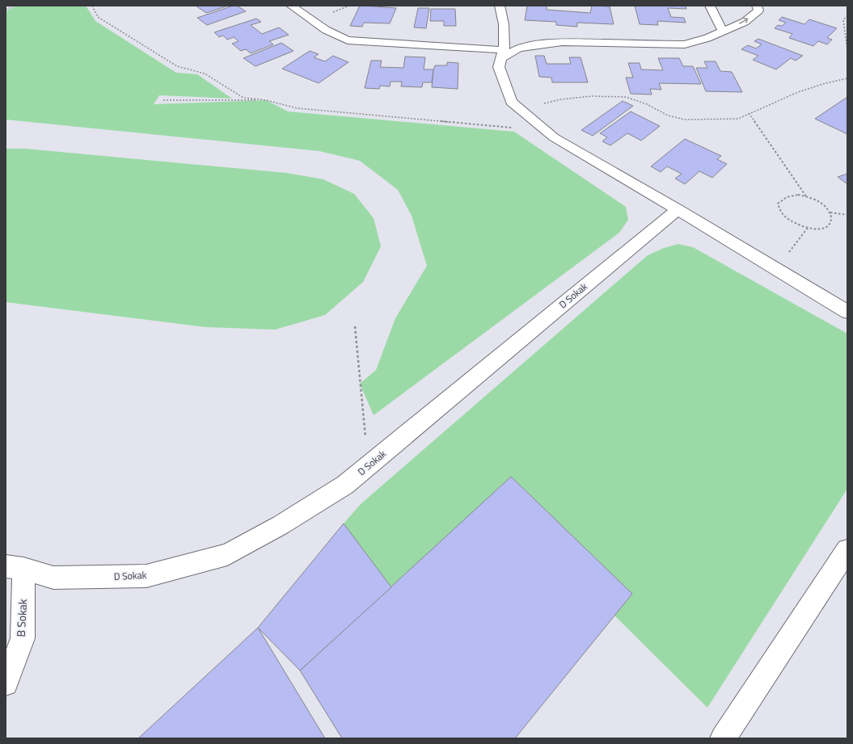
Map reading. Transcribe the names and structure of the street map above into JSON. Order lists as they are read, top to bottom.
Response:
{
  "streets": {
    "lane": ["D Sokak", "B Sokak"]
  },
  "crossings": [
    ["D Sokak", "B Sokak"]
  ]
}
